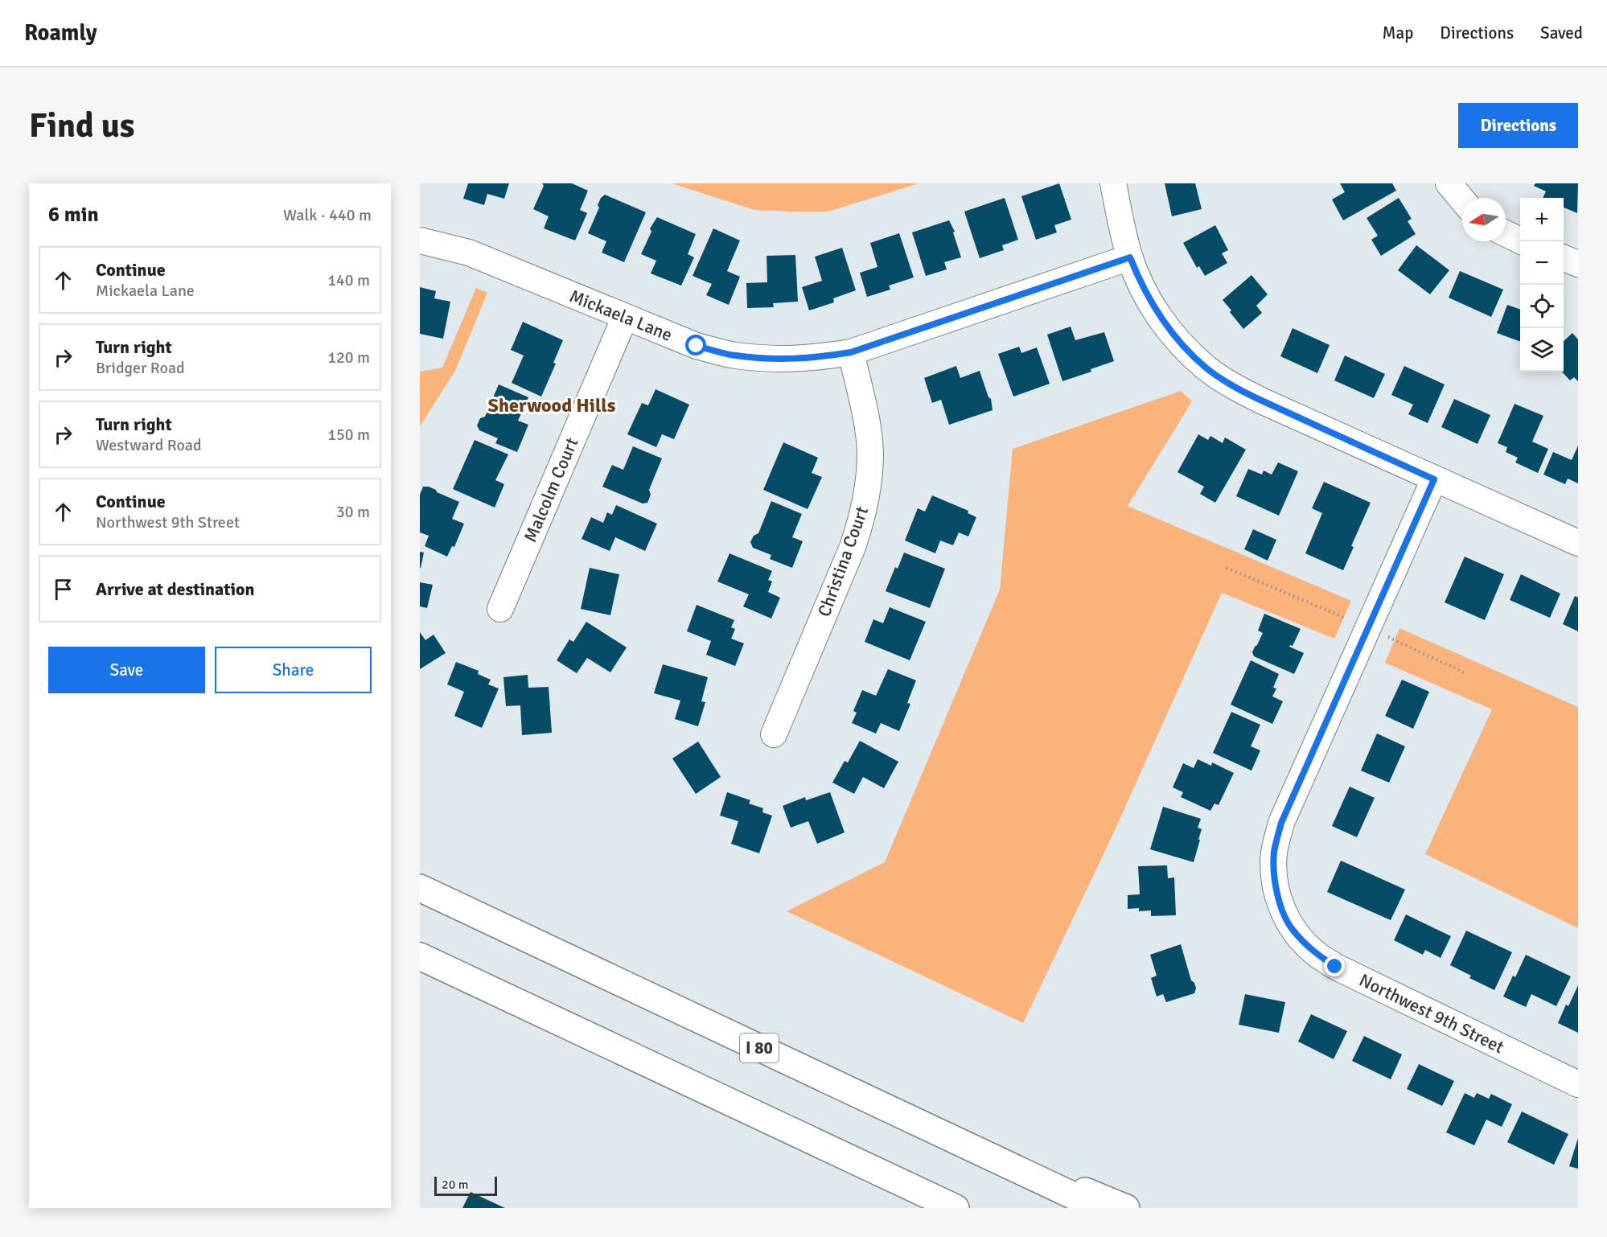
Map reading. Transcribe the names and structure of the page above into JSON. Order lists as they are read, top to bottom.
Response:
{
  "streets": {
    "highway": ["I 80"],
    "street": [
      "Mickaela Lane",
      "Malcolm Court",
      "Christina Court",
      "Northwest 9th Street"
    ]
  },
  "crossings": [
    ["Mickaela Lane", "Malcolm Court"],
    ["Mickaela Lane", "Christina Court"]
  ],
  "districts": ["Sherwood Hills"],
  "scale_bar": "20 m",
  "north": "left",
  "page": {
    "header": "Roamly",
    "nav": ["Map", "Directions", "Saved"],
    "buttons": [
      "Directions",
      ["Save", "Share"]
    ],
    "title": "Find us",
    "heading": ["6 min", "Walk · 440 m"],
    "map_buttons": ["+", "−"],
    "list": [
      ["Continue", "Mickaela Lane", "140 m"],
      ["Turn right", "Bridger Road", "120 m"],
      ["Turn right", "Westward Road", "150 m"],
      ["Continue", "Northwest 9th Street", "30 m"],
      "Arrive at destination"
    ],
    "scale": "20 m"
  }
}
